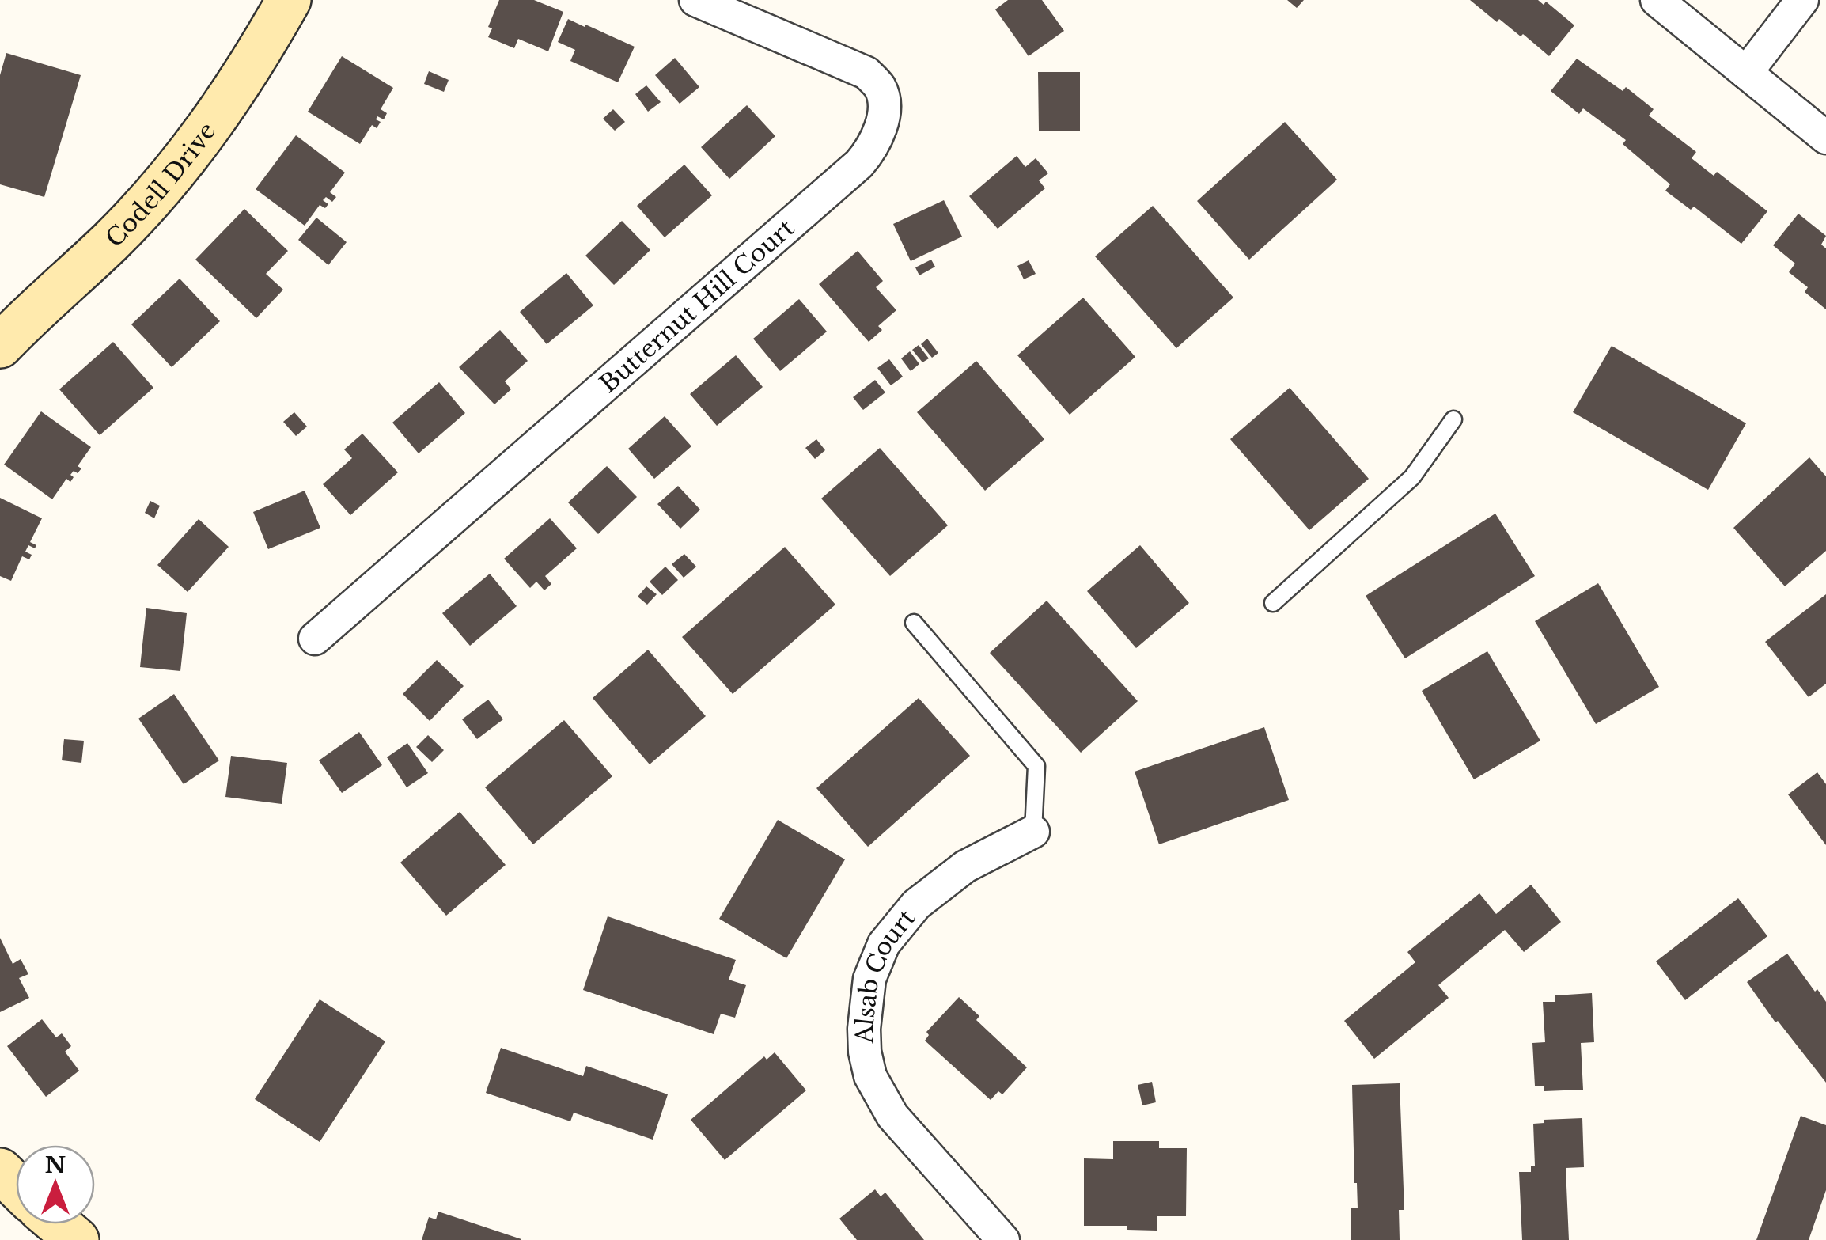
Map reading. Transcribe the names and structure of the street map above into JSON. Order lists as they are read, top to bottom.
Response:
{
  "streets": {
    "street": ["Codell Drive", "Butternut Hill Court", "Alsab Court"]
  },
  "north": "top"
}
